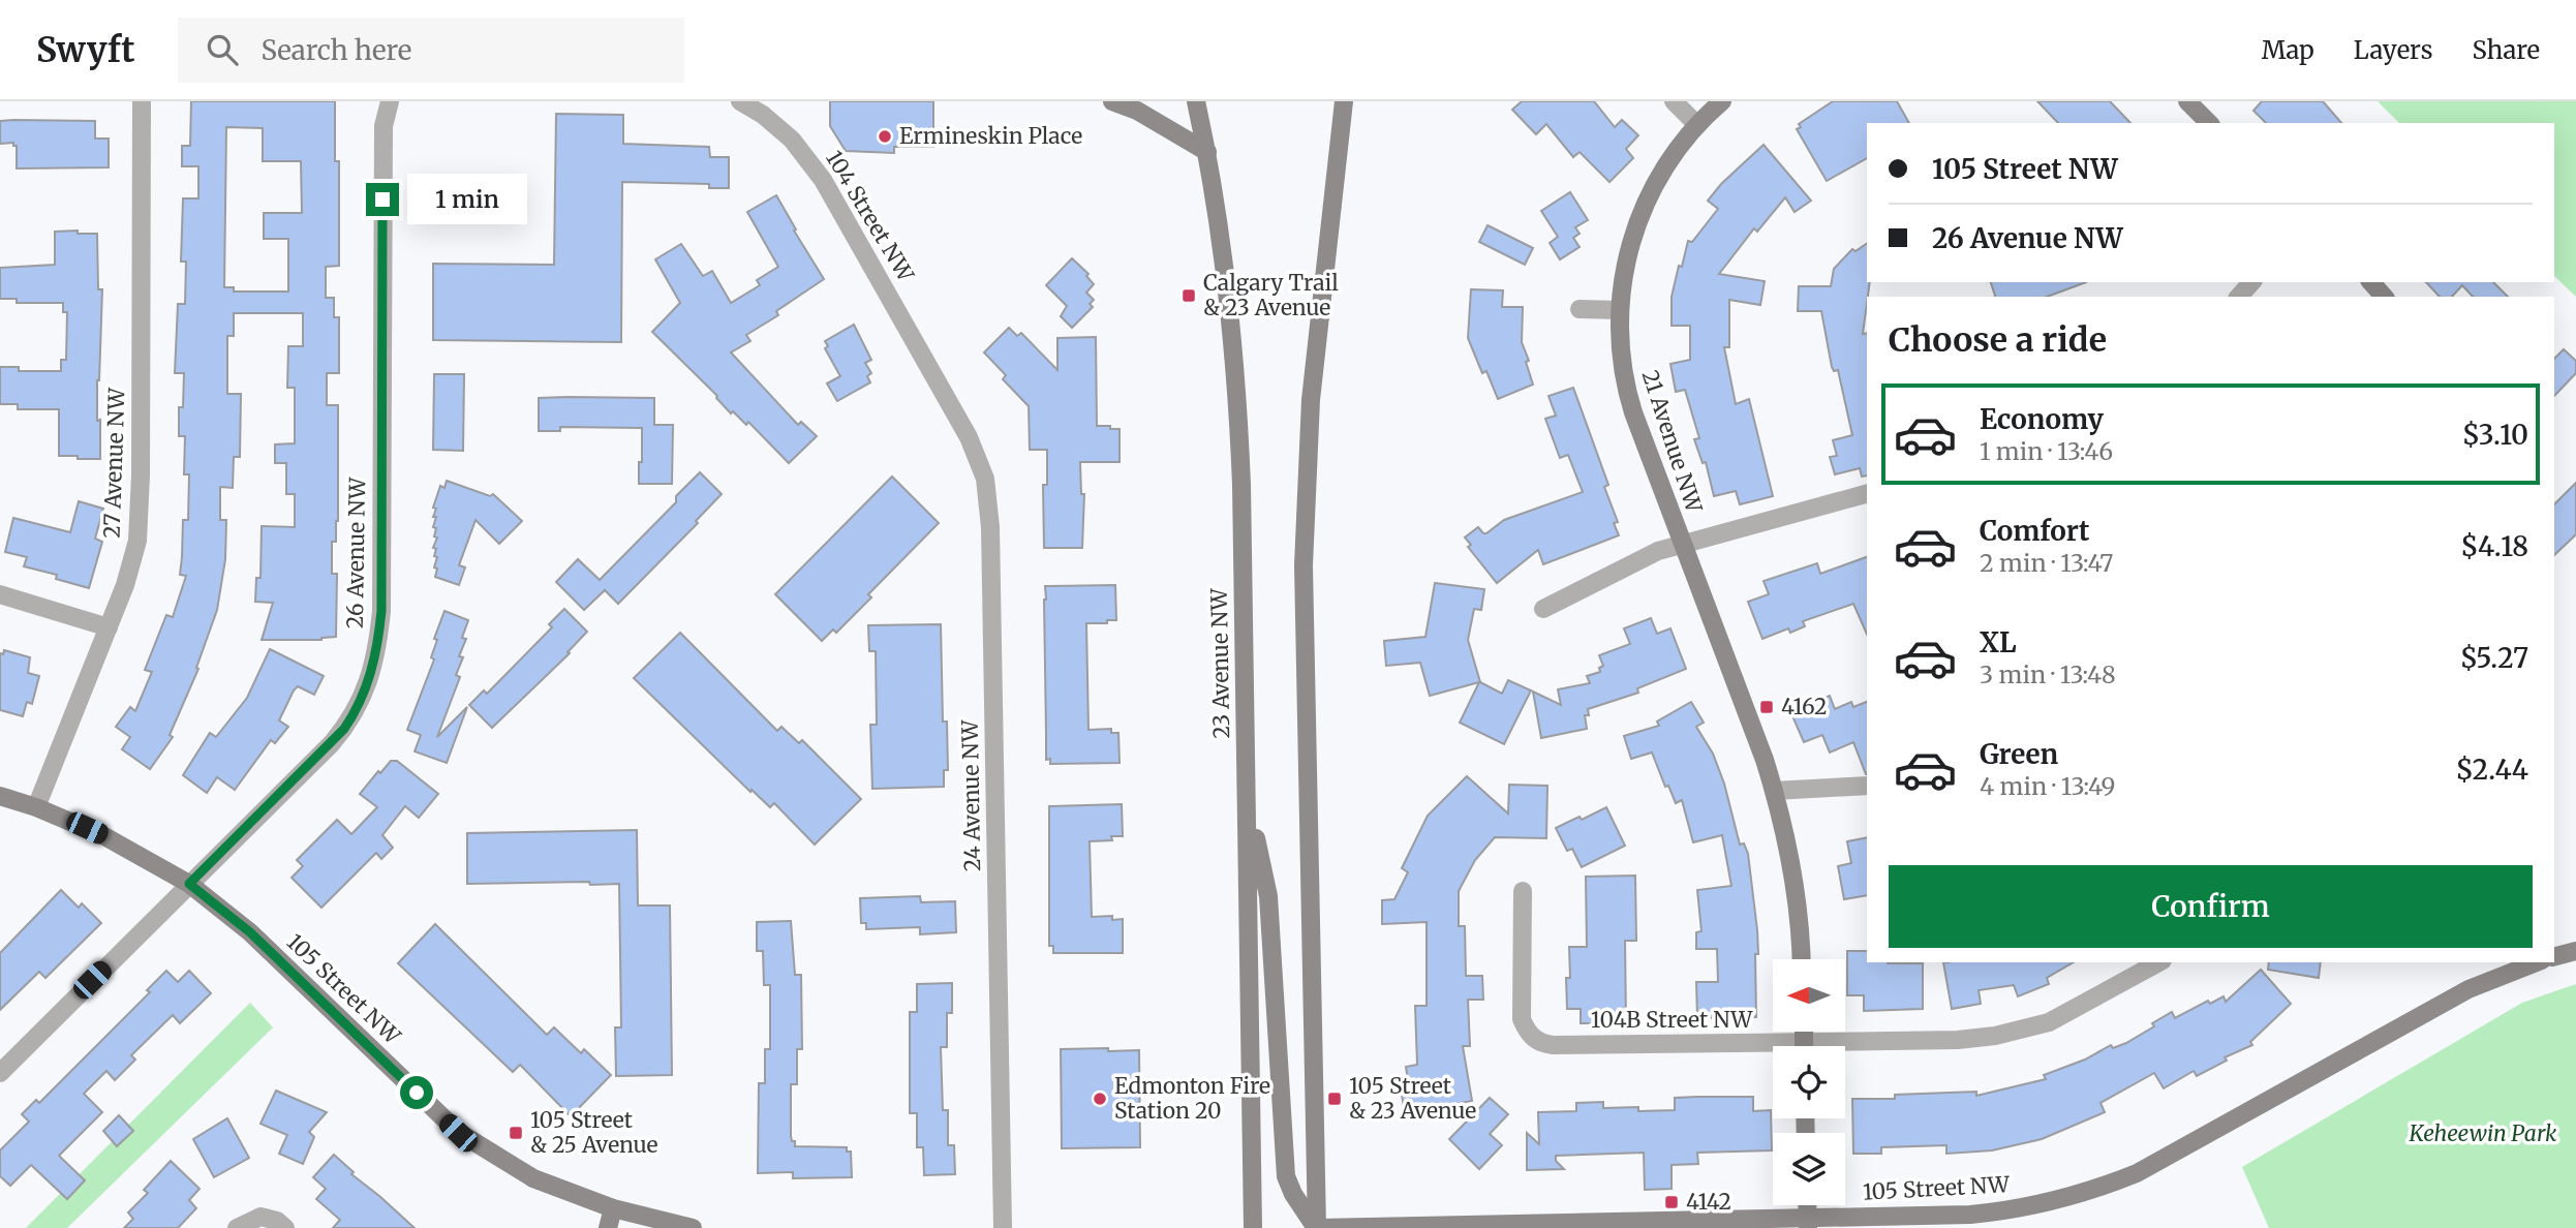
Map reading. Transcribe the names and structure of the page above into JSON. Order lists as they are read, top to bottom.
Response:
{
  "streets": {
    "street": [
      "104 Street NW",
      "21 Avenue NW",
      "27 Avenue NW",
      "26 Avenue NW",
      "23 Avenue NW",
      "24 Avenue NW",
      "105 Street NW",
      "104B Street NW"
    ]
  },
  "crossings": [
    ["104 Street NW", "24 Avenue NW"],
    ["27 Avenue NW", "105 Street NW"],
    ["26 Avenue NW", "105 Street NW"]
  ],
  "parks": ["Keheewin Park"],
  "places": {
    "other": ["Ermineskin Place", "Edmonton Fire Station 20"],
    "transit": [
      "Calgary Trail & 23 Avenue",
      "4162",
      "105 Street & 23 Avenue",
      "105 Street & 25 Avenue",
      "4142"
    ]
  },
  "north": "left",
  "page": {
    "header": "Swyft",
    "search": "Search here",
    "nav": ["Map", "Layers", "Share"],
    "banner": ["105 Street NW", "26 Avenue NW"],
    "bubble": "1 min",
    "heading": "Choose a ride",
    "list": [
      {
        "name": "Economy",
        "note": "1 min · 13:46",
        "value": "$3.10"
      },
      {
        "name": "Comfort",
        "note": "2 min · 13:47",
        "value": "$4.18"
      },
      {
        "name": "XL",
        "note": "3 min · 13:48",
        "value": "$5.27"
      },
      {
        "name": "Green",
        "note": "4 min · 13:49",
        "value": "$2.44"
      }
    ],
    "buttons": "Confirm"
  }
}
